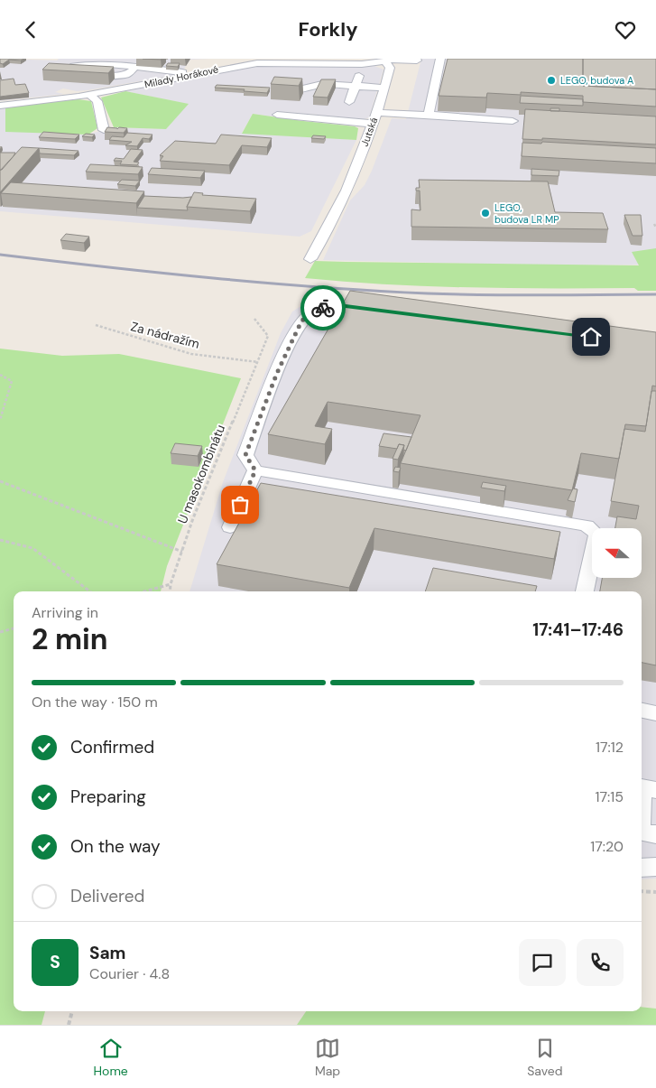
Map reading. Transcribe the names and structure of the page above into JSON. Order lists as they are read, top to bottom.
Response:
{
  "streets": {
    "street": ["Milady Horákové", "Jutská"],
    "path": ["Za nádražím", "U masokombinátu"]
  },
  "crossings": [
    ["Milady Horákové", "Jutská"],
    ["Za nádražím", "U masokombinátu"]
  ],
  "places": ["LEGO, budova A", "LEGO, budova LR MP"],
  "north": "left",
  "page": {
    "header": "Forkly",
    "heading": ["2 min", "Arriving in", "17:41–17:46"],
    "panel": ["Sam", "Courier · 4.8"],
    "bar": "On the way · 150 m",
    "list": [
      ["Confirmed", "17:12"],
      ["Preparing", "17:15"],
      ["On the way", "17:20"],
      "Delivered"
    ],
    "round": "S",
    "tabs": ["Home", "Map", "Saved"]
  }
}
